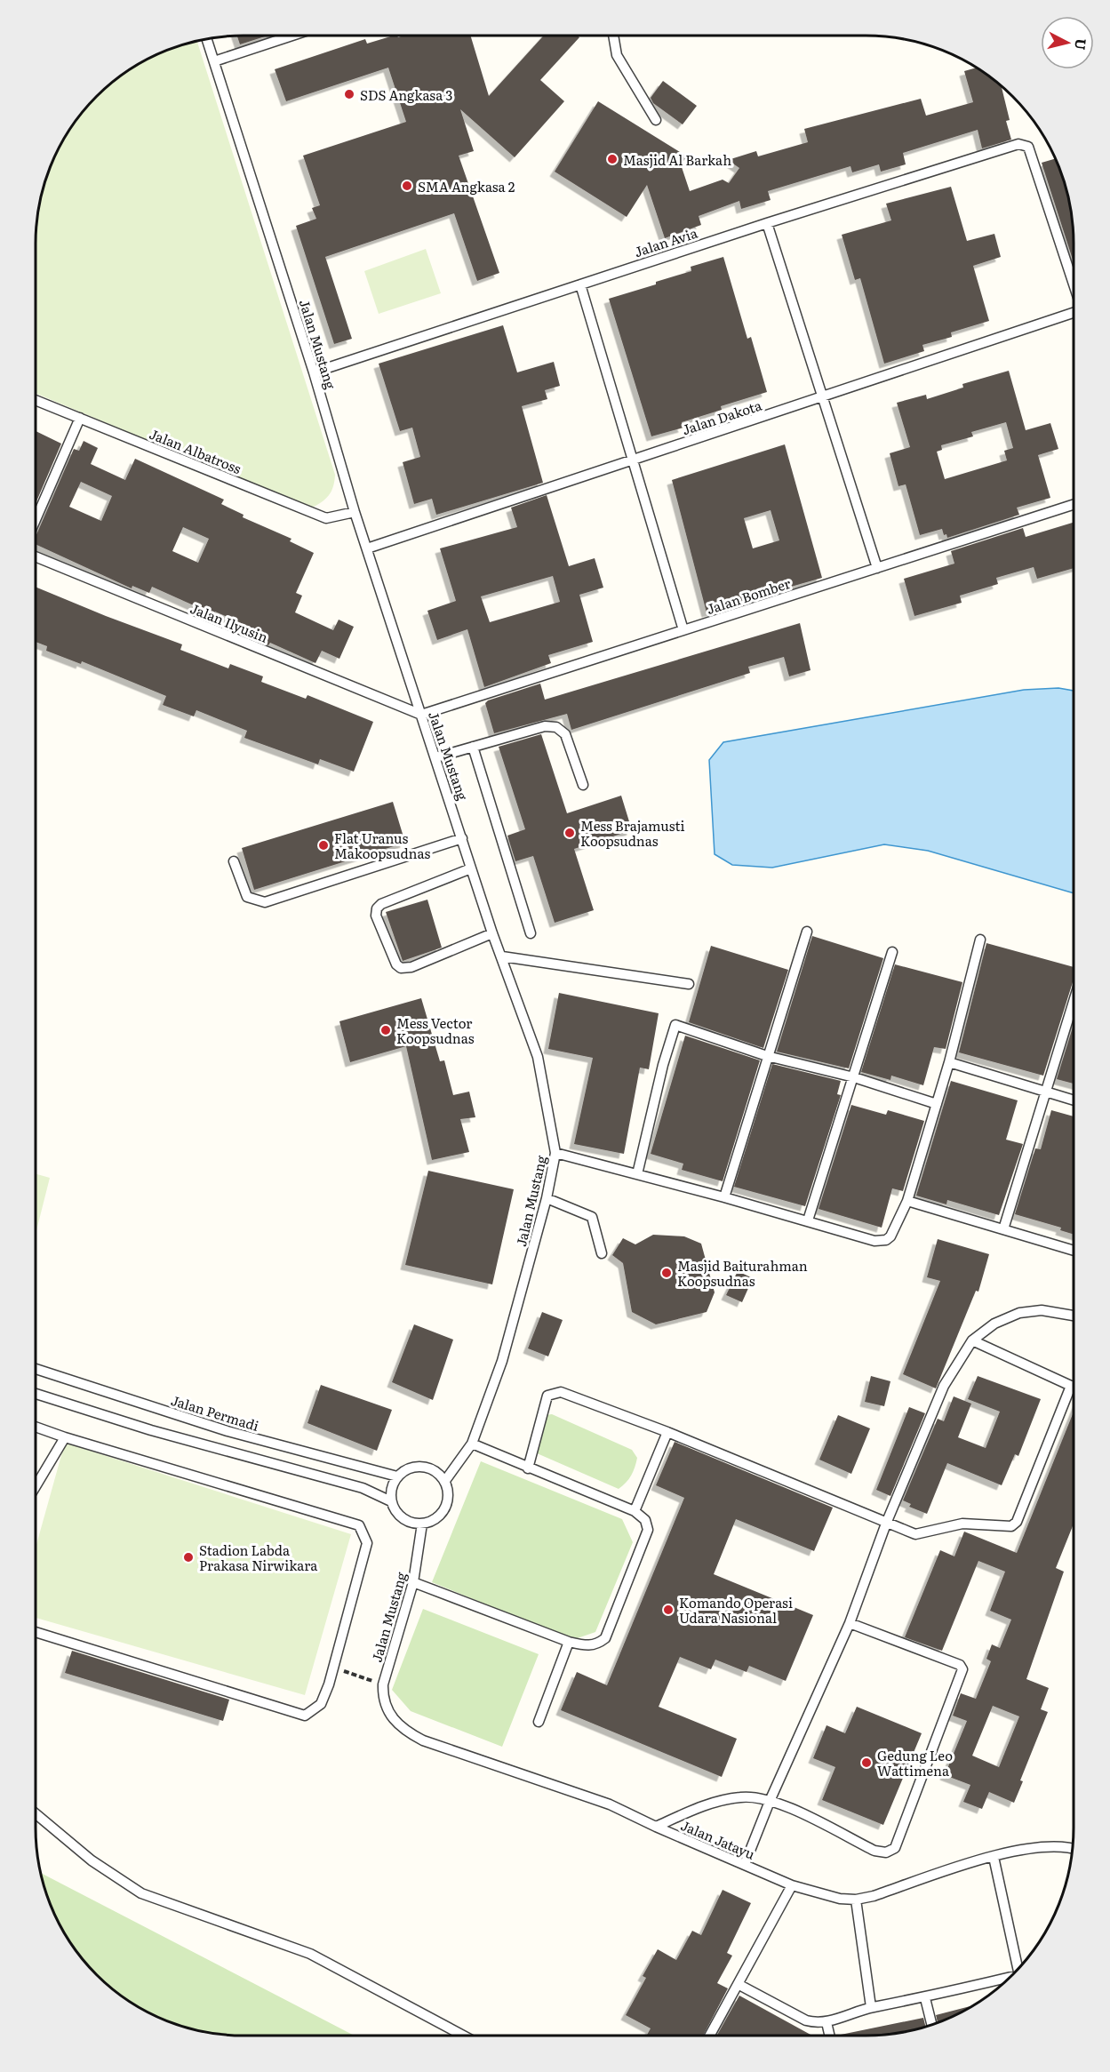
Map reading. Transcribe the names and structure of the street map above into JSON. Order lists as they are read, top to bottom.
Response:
{
  "streets": {
    "lane": [
      "Jalan Avia",
      "Jalan Mustang",
      "Jalan Dakota",
      "Jalan Albatross",
      "Jalan Bomber",
      "Jalan Ilyusin",
      "Jalan Permadi",
      "Jalan Jatayu"
    ]
  },
  "crossings": [
    ["Jalan Avia", "Jalan Mustang"],
    ["Jalan Mustang", "Jalan Dakota"],
    ["Jalan Mustang", "Jalan Albatross"],
    ["Jalan Mustang", "Jalan Bomber"],
    ["Jalan Mustang", "Jalan Ilyusin"],
    ["Jalan Mustang", "Jalan Permadi"],
    ["Jalan Mustang", "Jalan Jatayu"],
    ["Jalan Bomber", "Jalan Ilyusin"]
  ],
  "places": [
    "SDS Angkasa 3",
    "Masjid Al Barkah",
    "SMA Angkasa 2",
    "Mess Brajamusti Koopsudnas",
    "Flat Uranus Makoopsudnas",
    "Mess Vector Koopsudnas",
    "Masjid Baiturahman Koopsudnas",
    "Stadion Labda Prakasa Nirwikara",
    "Komando Operasi Udara Nasional",
    "Gedung Leo Wattimena"
  ],
  "north": "right"
}
